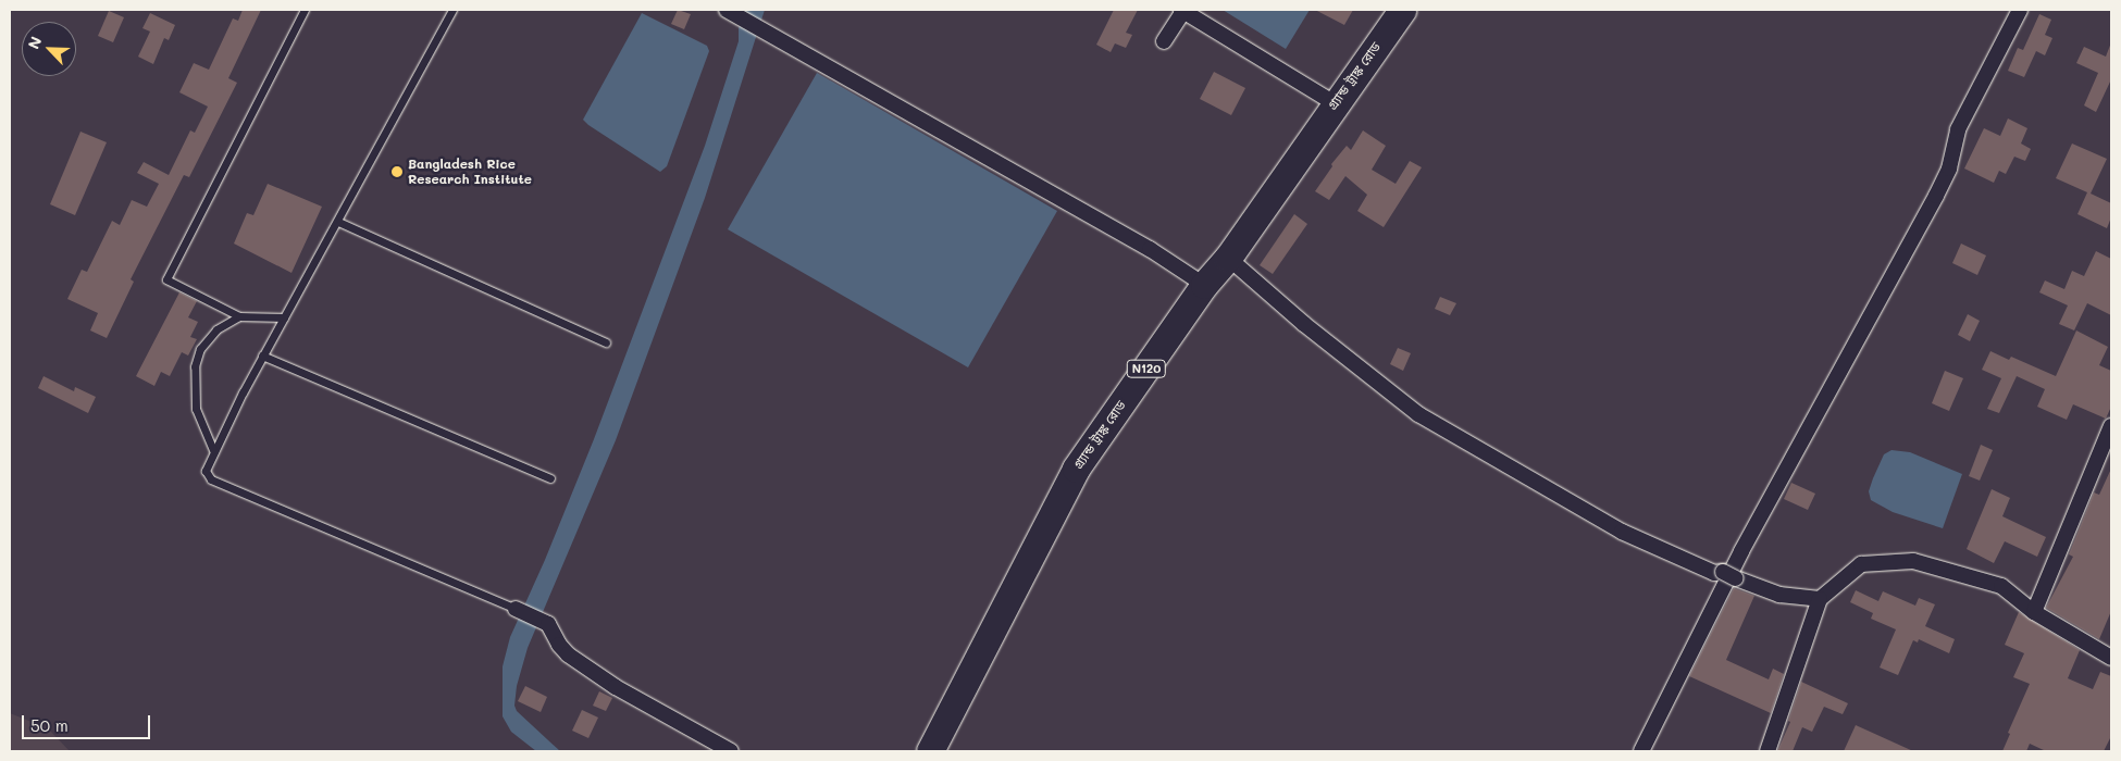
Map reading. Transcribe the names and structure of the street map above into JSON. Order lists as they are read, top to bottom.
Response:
{
  "streets": {
    "highway": ["গ্র্যান্ড ট্রাঙ্ক রোড", "N120"]
  },
  "places": ["Bangladesh Rice Research Institute"],
  "scale_bar": "50 m",
  "north": "top left"
}
